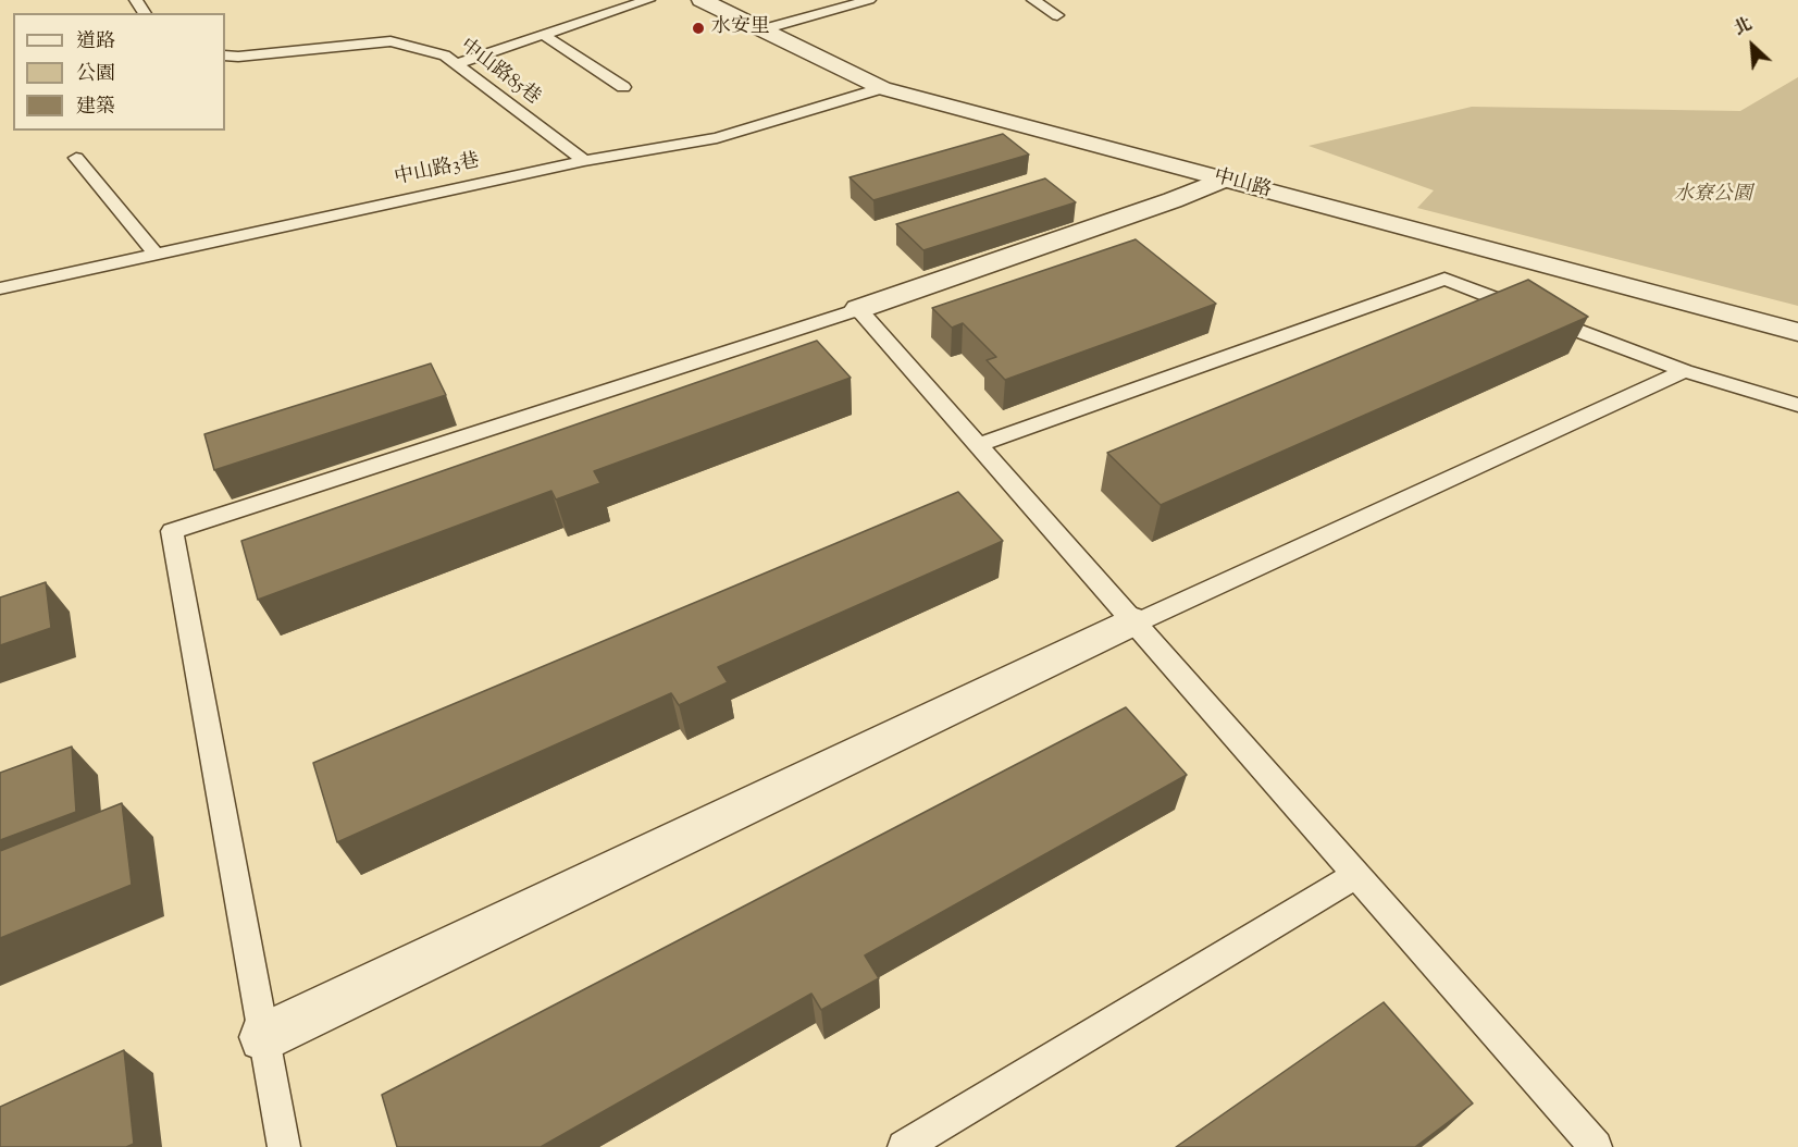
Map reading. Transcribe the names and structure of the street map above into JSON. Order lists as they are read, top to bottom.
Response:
{
  "streets": {
    "street": ["中山路"],
    "lane": ["中山路85巷", "中山路3巷"]
  },
  "crossings": [
    ["中山路85巷", "中山路3巷"],
    ["中山路3巷", "中山路"]
  ],
  "parks": ["水寮公園"],
  "places": ["水安里"],
  "legend": ["道路", "公園", "建築"],
  "north": "top left"
}
